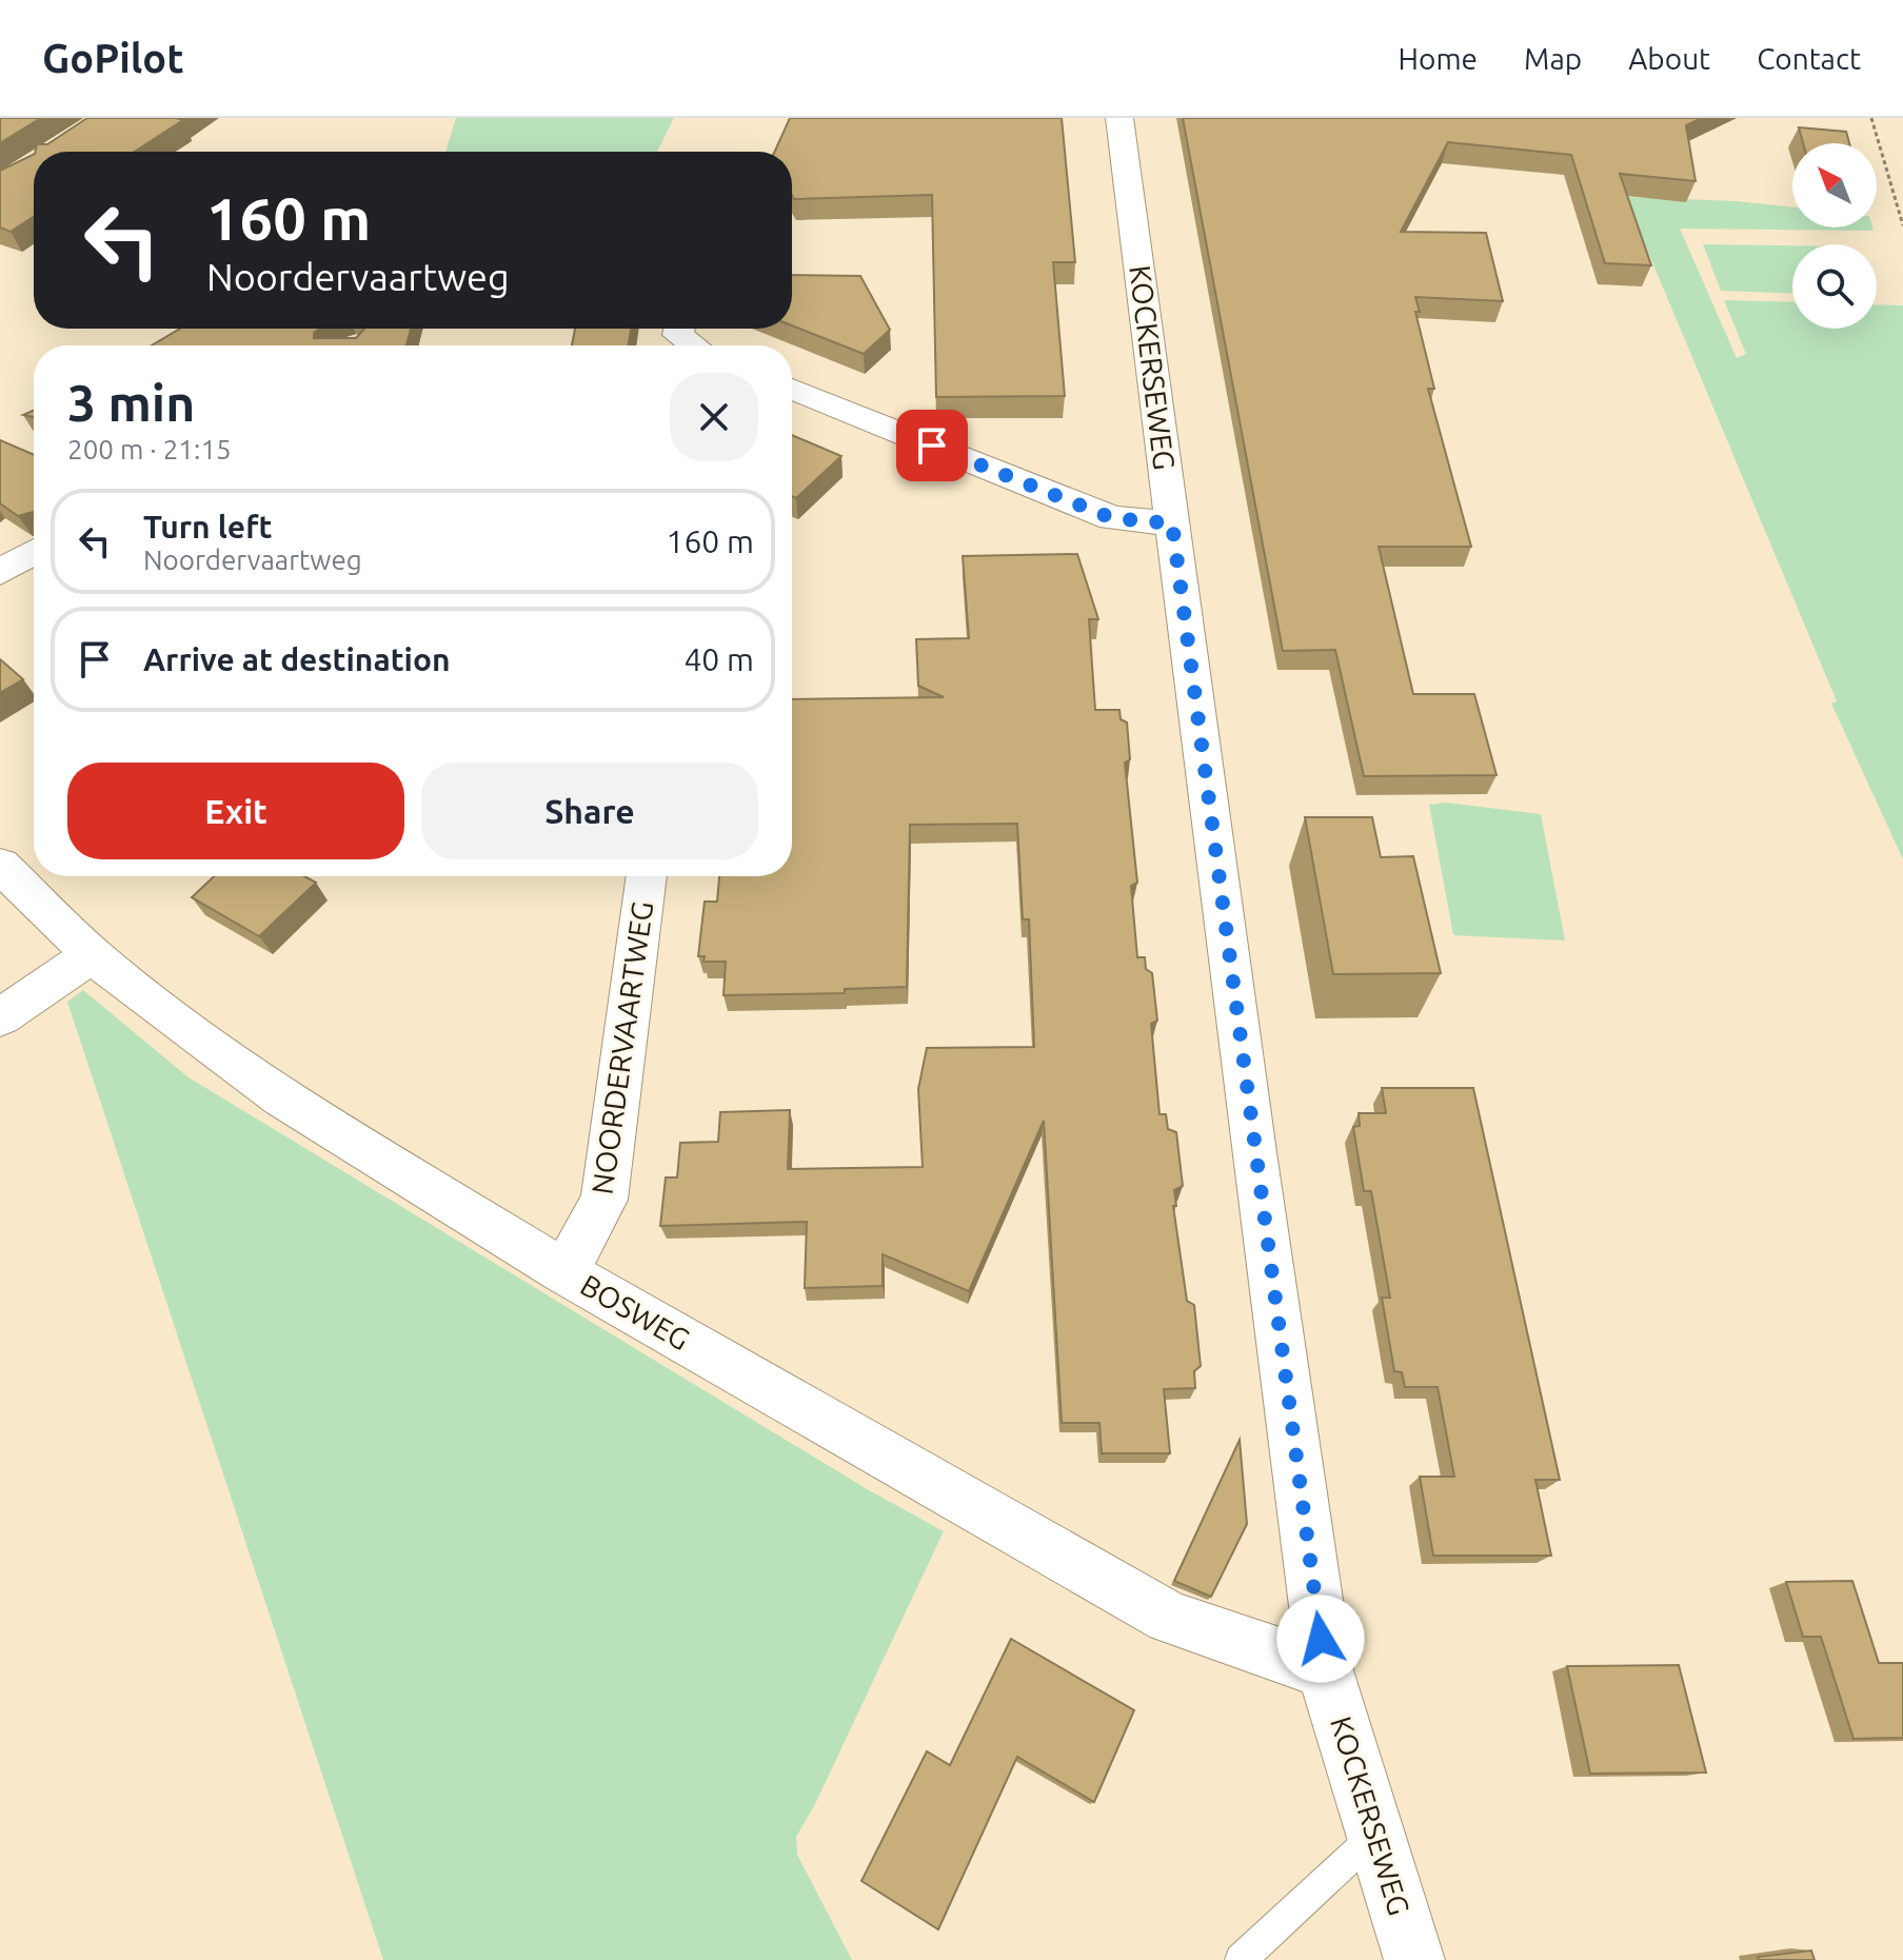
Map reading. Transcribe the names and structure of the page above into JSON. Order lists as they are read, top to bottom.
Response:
{
  "streets": {
    "street": ["KOCKERSEWEG", "NOORDERVAARTWEG", "BOSWEG"]
  },
  "crossings": [
    ["KOCKERSEWEG", "BOSWEG"],
    ["NOORDERVAARTWEG", "BOSWEG"]
  ],
  "north": "top left",
  "page": {
    "header": "GoPilot",
    "nav": [
      "Home",
      "Map",
      "About",
      "Contact"
    ],
    "turn": ["160 m", "Noordervaartweg"],
    "heading": ["3 min", "200 m · 21:15"],
    "list": [
      {
        "name": "Turn left",
        "note": "Noordervaartweg",
        "value": "160 m"
      },
      {
        "name": "Arrive at destination",
        "value": "40 m"
      }
    ],
    "buttons": ["Exit", "Share"]
  }
}
